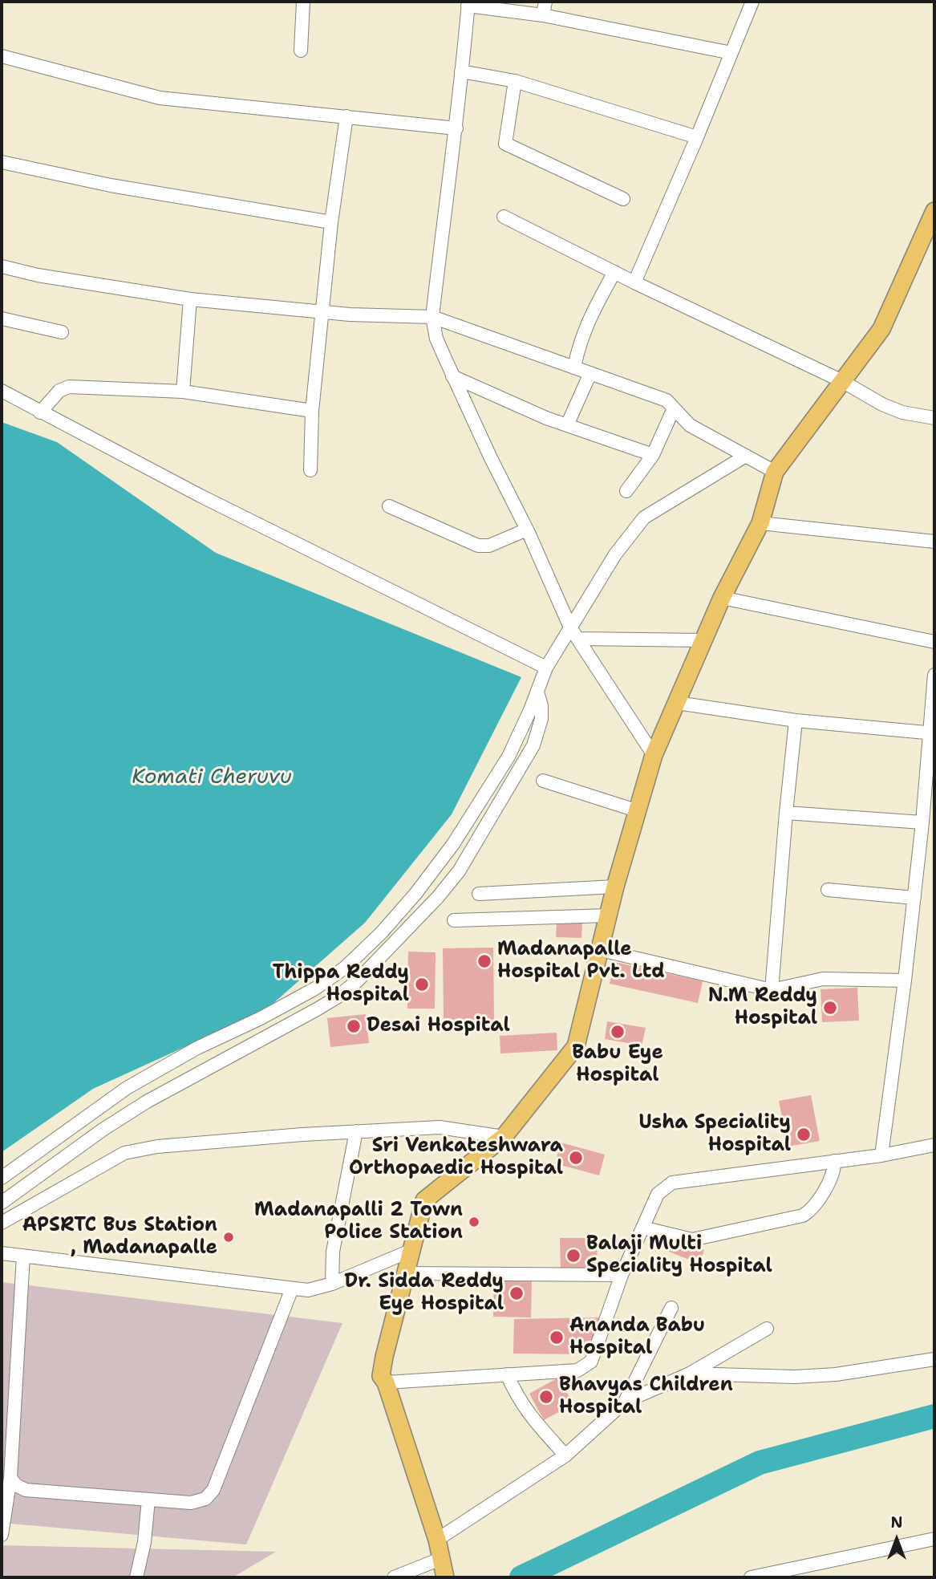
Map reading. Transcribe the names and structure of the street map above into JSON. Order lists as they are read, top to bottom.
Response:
{
  "water": ["Komati Cheruvu"],
  "places": [
    "Madanapalle Hospital Pvt. Ltd",
    "Thippa Reddy Hospital",
    "N.M Reddy Hospital",
    "Desai Hospital",
    "Babu Eye Hospital",
    "Usha Speciality Hospital",
    "Sri Venkateshwara Orthopaedic Hospital",
    "Madanapalli 2 Town Police Station",
    "APSRTC Bus Station , Madanapalle",
    "Balaji Multi Speciality Hospital",
    "Dr. Sidda Reddy Eye Hospital",
    "Ananda Babu Hospital",
    "Bhavyas Children Hospital"
  ],
  "north": "top"
}
